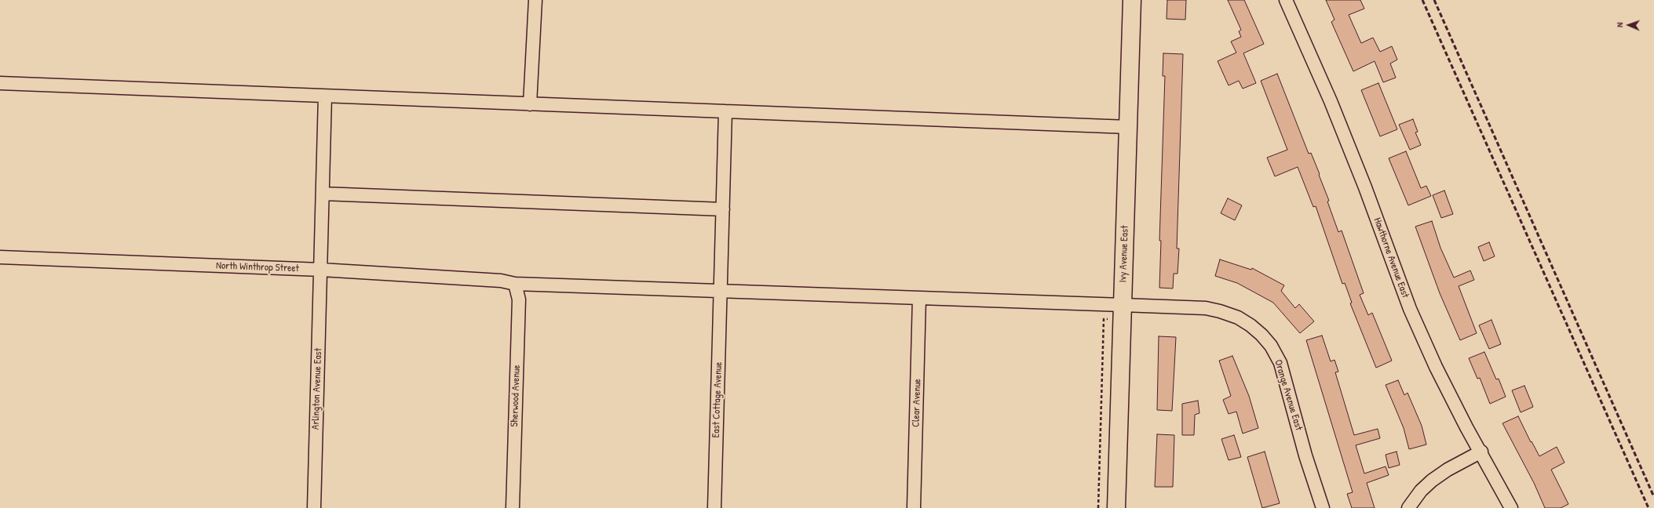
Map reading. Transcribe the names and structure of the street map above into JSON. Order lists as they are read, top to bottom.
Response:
{
  "streets": {
    "street": [
      "Ivy Avenue East",
      "Hawthorne Avenue East",
      "North Winthrop Street",
      "Arlington Avenue East",
      "Orange Avenue East",
      "Sherwood Avenue",
      "East Cottage Avenue",
      "Clear Avenue"
    ]
  },
  "crossings": [
    ["Ivy Avenue East", "Orange Avenue East"],
    ["North Winthrop Street", "Arlington Avenue East"],
    ["North Winthrop Street", "Orange Avenue East"],
    ["North Winthrop Street", "Sherwood Avenue"],
    ["North Winthrop Street", "East Cottage Avenue"],
    ["Orange Avenue East", "East Cottage Avenue"],
    ["Orange Avenue East", "Clear Avenue"]
  ],
  "north": "left"
}
